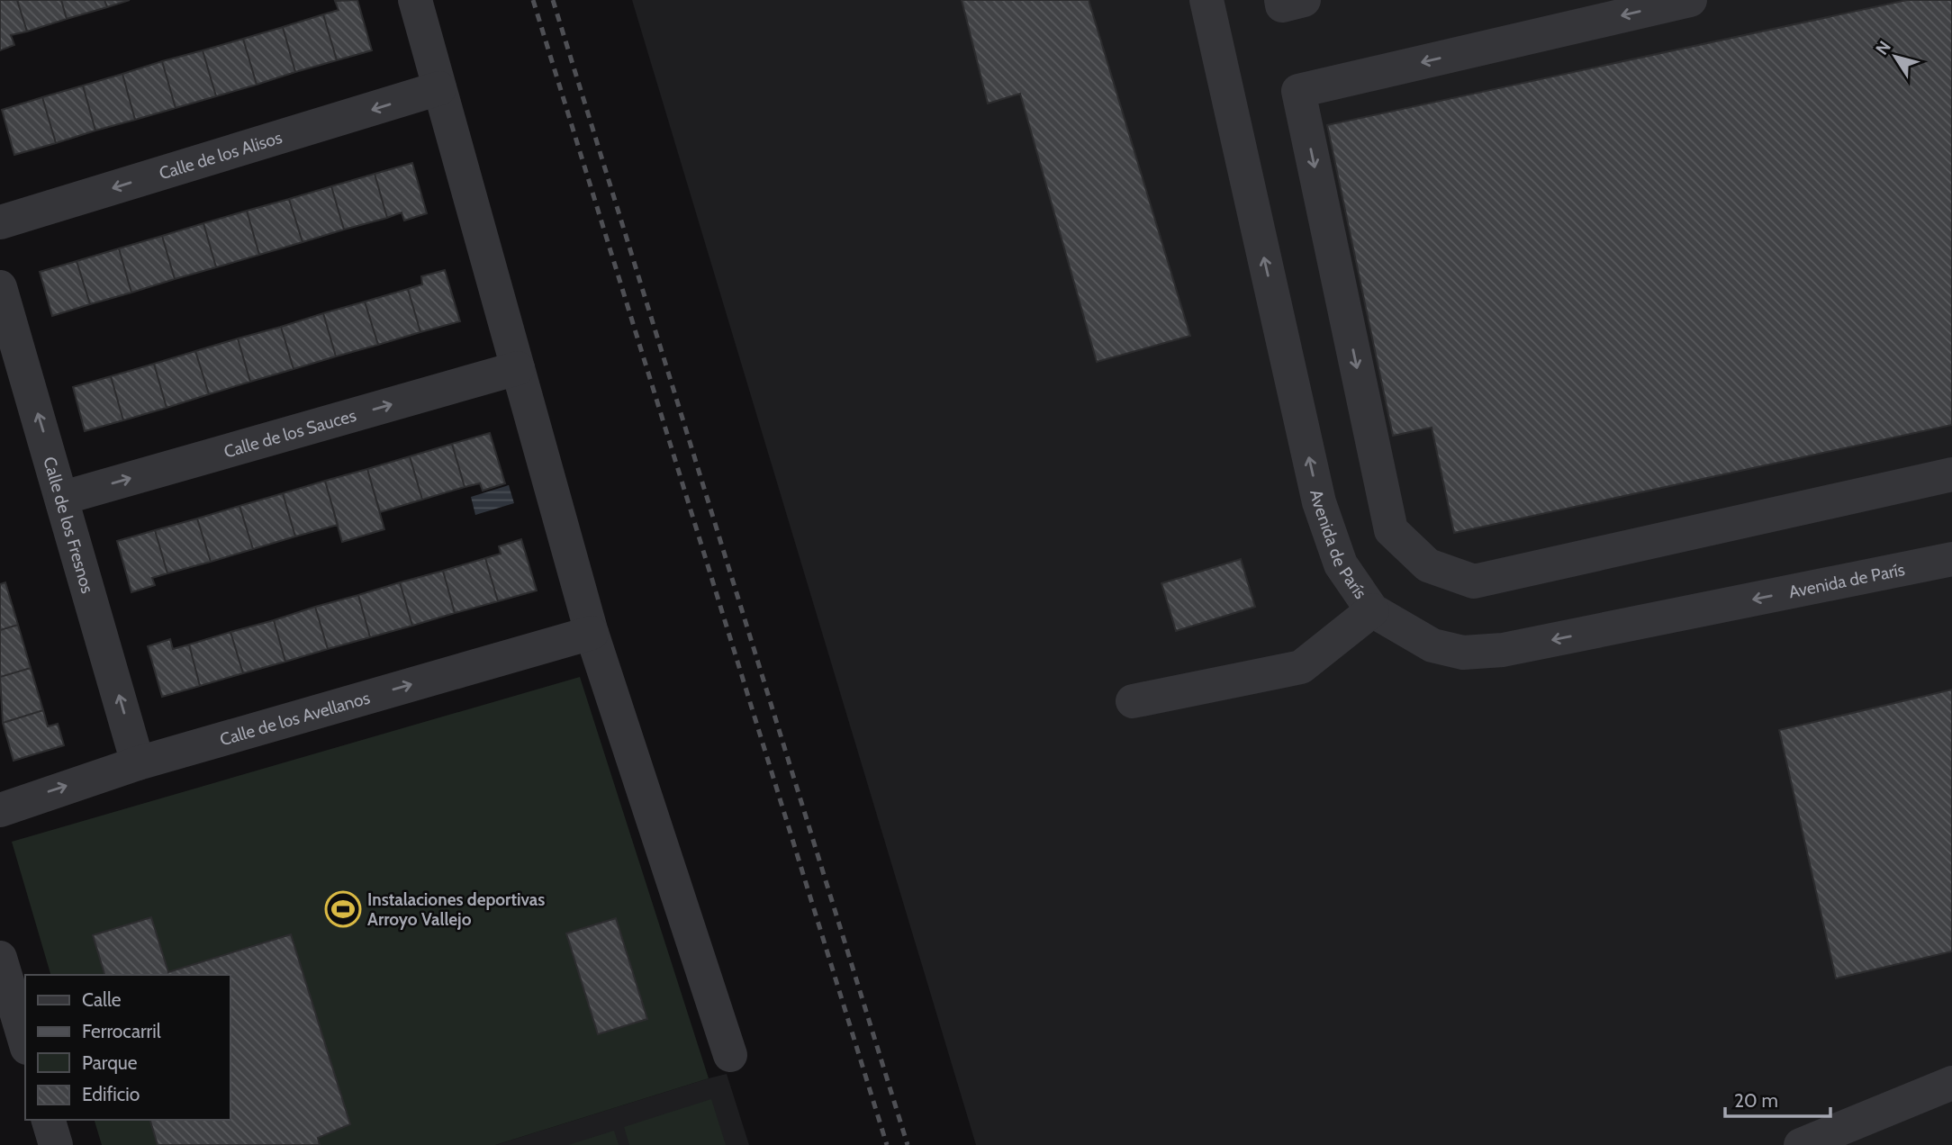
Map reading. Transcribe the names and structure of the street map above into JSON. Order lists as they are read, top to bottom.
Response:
{
  "streets": {
    "street": [
      "Calle de los Alisos",
      "Calle de los Sauces",
      "Calle de los Fresnos",
      "Avenida de París",
      "Calle de los Avellanos"
    ]
  },
  "crossings": [
    ["Calle de los Sauces", "Calle de los Fresnos"],
    ["Calle de los Fresnos", "Calle de los Avellanos"]
  ],
  "one_way": [
    "Calle de los Alisos",
    "Calle de los Sauces",
    "Calle de los Fresnos",
    "Calle de los Avellanos"
  ],
  "places": {
    "sports": ["Instalaciones deportivas Arroyo Vallejo"]
  },
  "legend": [
    "Calle",
    "Ferrocarril",
    "Parque",
    "Edificio"
  ],
  "scale_bar": "20 m",
  "north": "top left"
}
